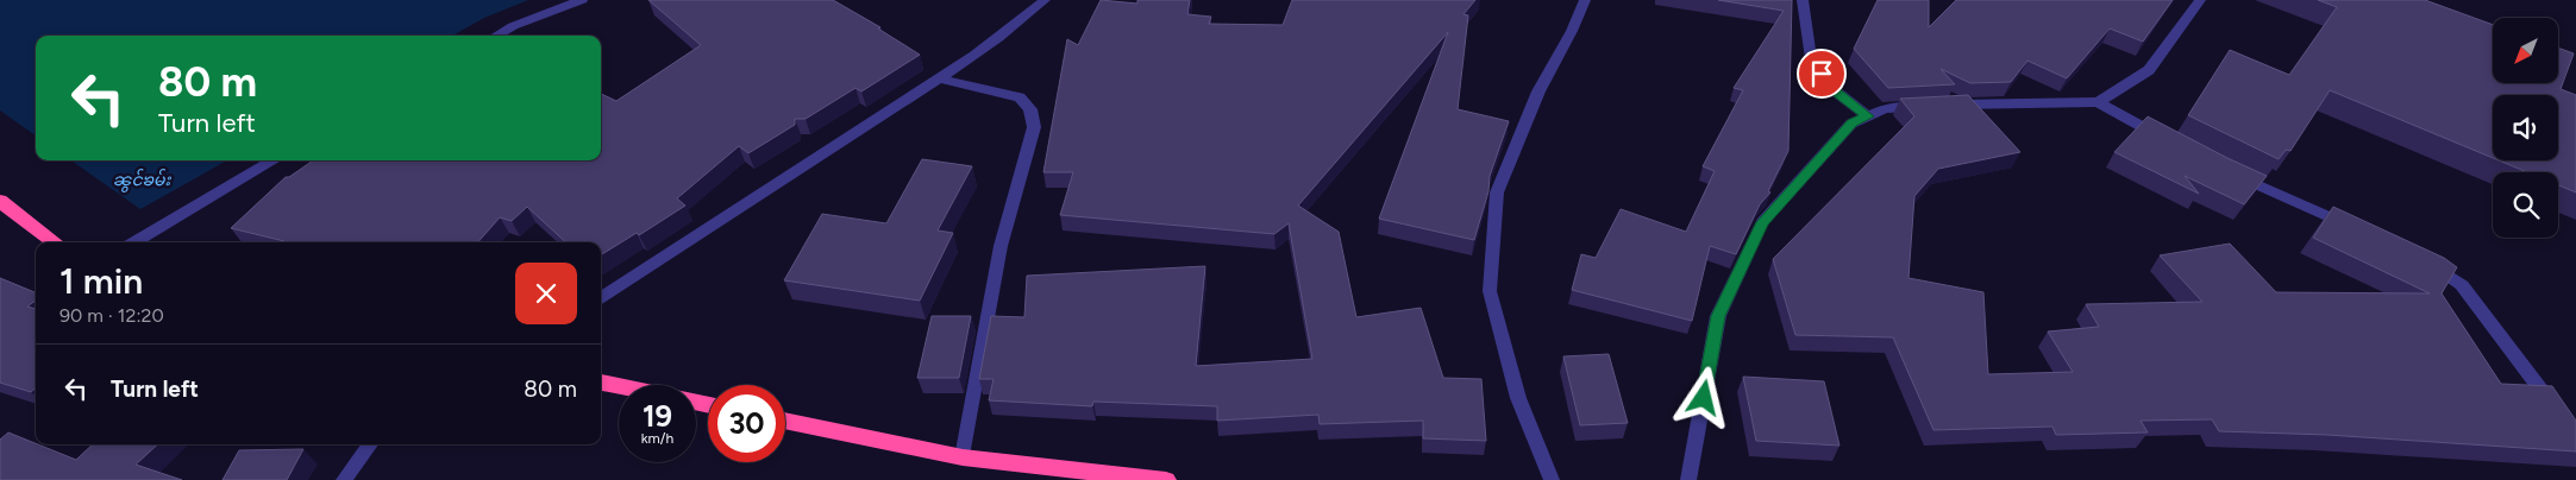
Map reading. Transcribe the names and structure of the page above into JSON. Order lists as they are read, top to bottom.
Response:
{
  "water": ["ၼွင်ၶမ်း"],
  "north": "bottom left",
  "page": {
    "turn": ["80 m", "Turn left"],
    "heading": ["1 min", "90 m · 12:20"],
    "list": [
      {
        "name": "Turn left",
        "value": "80 m"
      }
    ],
    "speed": "19 km/h",
    "limit": "30"
  }
}
